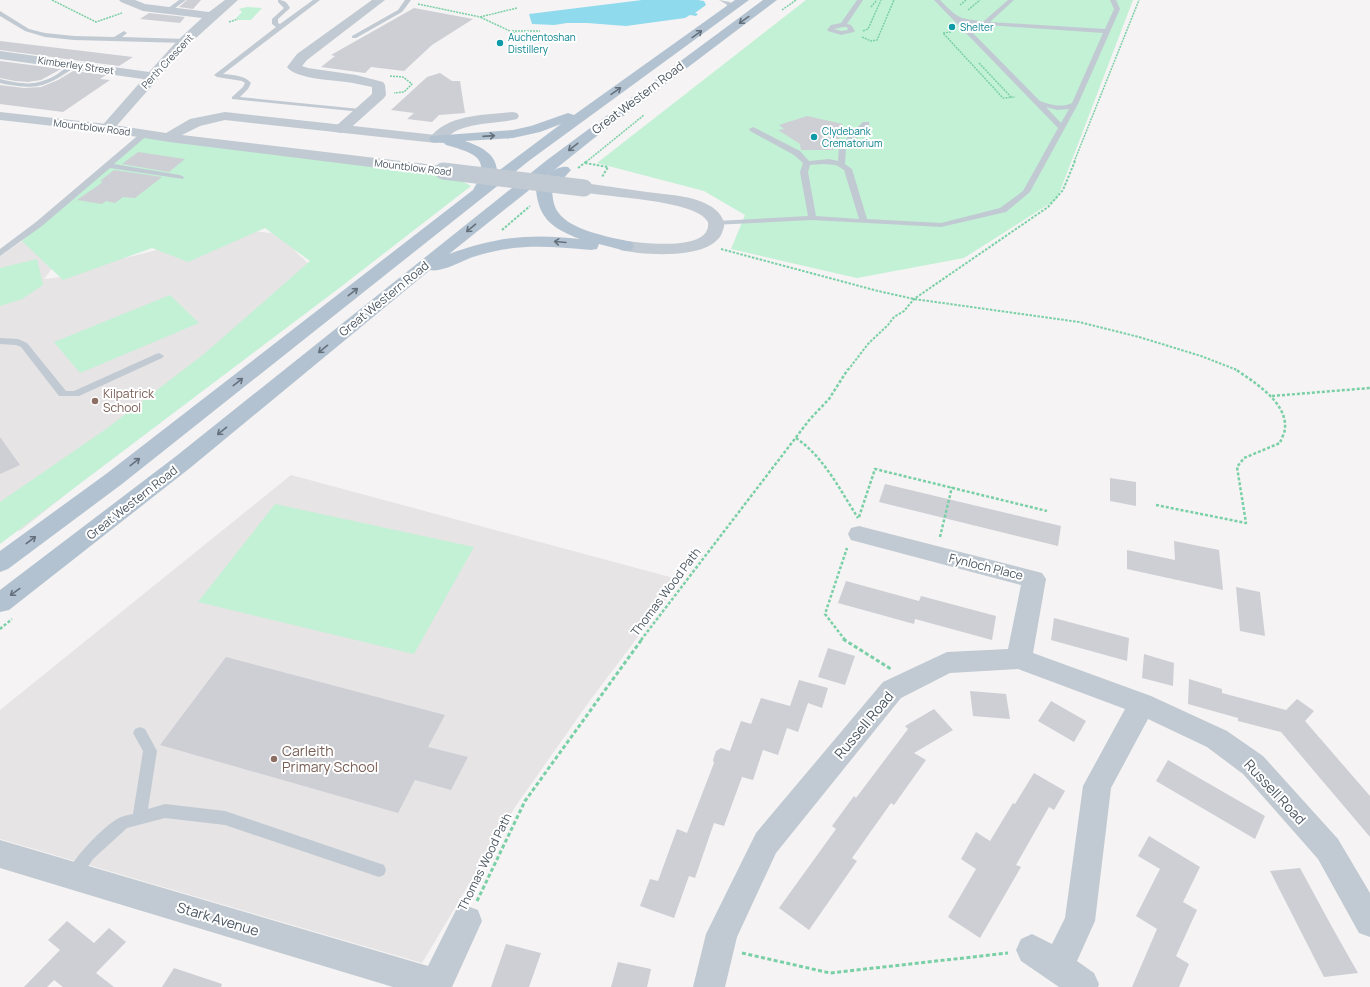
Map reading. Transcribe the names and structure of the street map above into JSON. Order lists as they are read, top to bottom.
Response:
{
  "streets": {
    "main road": ["Great Western Road"],
    "street": [
      "Perth Crescent",
      "Kimberley Street",
      "Mountblow Road",
      "Fynloch Place",
      "Russell Road",
      "Stark Avenue"
    ],
    "path": ["Thomas Wood Path"]
  },
  "crossings": [
    ["Perth Crescent", "Kimberley Street"],
    ["Perth Crescent", "Mountblow Road"],
    ["Fynloch Place", "Russell Road"]
  ],
  "places": [
    "Shelter",
    "Auchentoshan Distillery",
    "Clydebank Crematorium",
    "Kilpatrick School",
    "Carleith Primary School"
  ]
}
